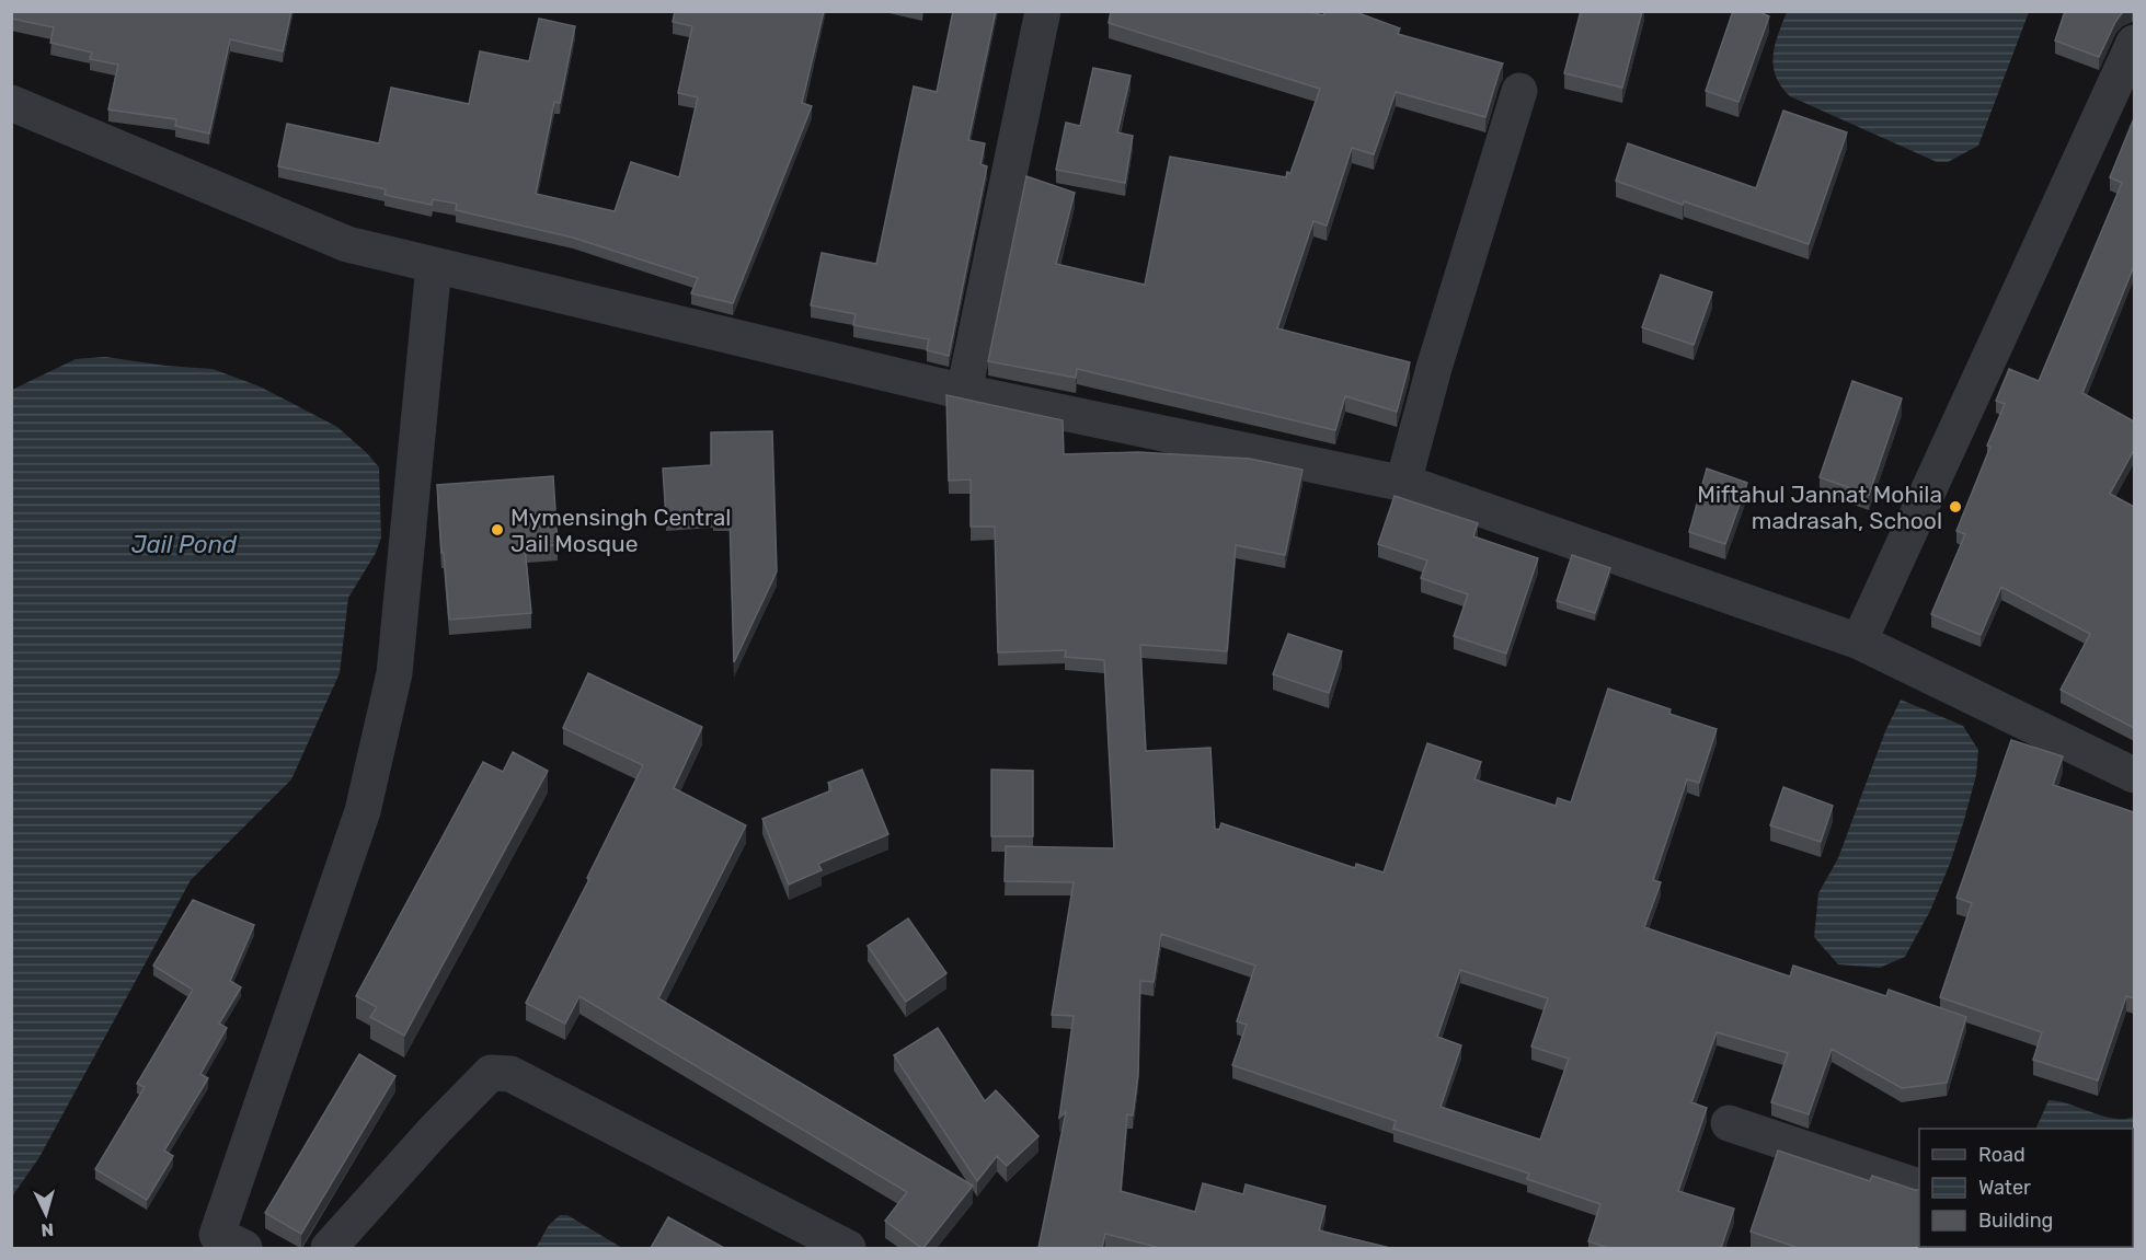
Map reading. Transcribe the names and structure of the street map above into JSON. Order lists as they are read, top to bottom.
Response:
{
  "water": ["Jail Pond"],
  "places": ["Miftahul Jannat Mohila madrasah, School", "Mymensingh Central Jail Mosque"],
  "legend": ["Road", "Water", "Building"],
  "north": "bottom"
}
